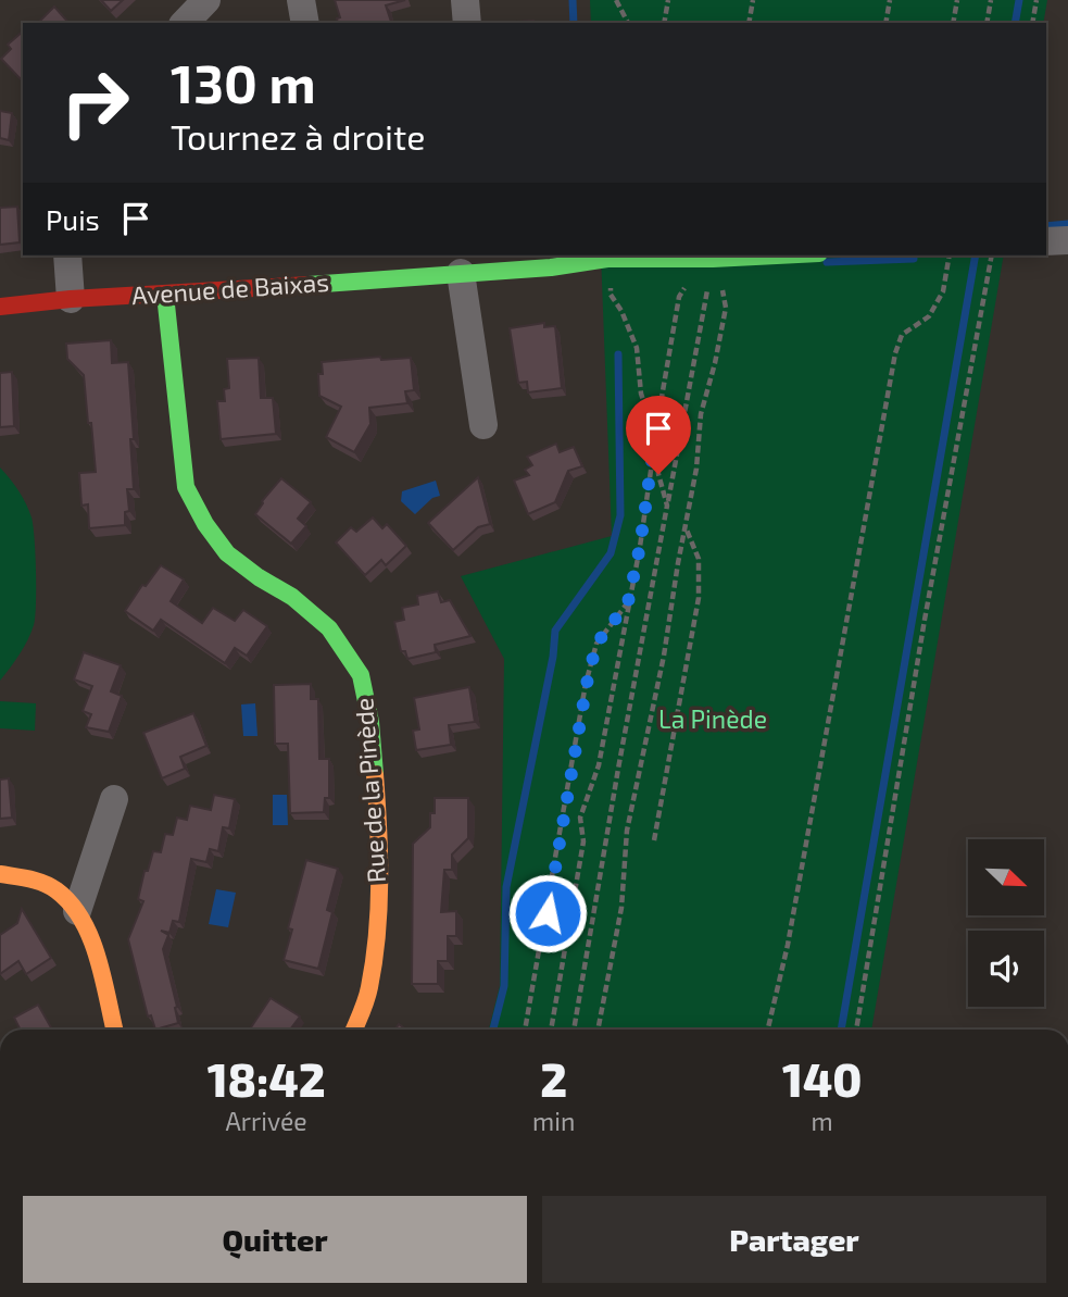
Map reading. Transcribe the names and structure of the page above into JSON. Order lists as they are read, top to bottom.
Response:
{
  "streets": {
    "street": ["Avenue de Baixas", "Rue de la Pinède"]
  },
  "crossings": [
    ["Avenue de Baixas", "Rue de la Pinède"]
  ],
  "parks": ["La Pinède"],
  "north": "bottom right",
  "page": {
    "turn": ["130 m", "Tournez à droite"],
    "then": "Puis",
    "eta": [
      "18:42",
      "Arrivée",
      "2",
      "min",
      "140",
      "m"
    ],
    "buttons": ["Quitter", "Partager"]
  }
}
